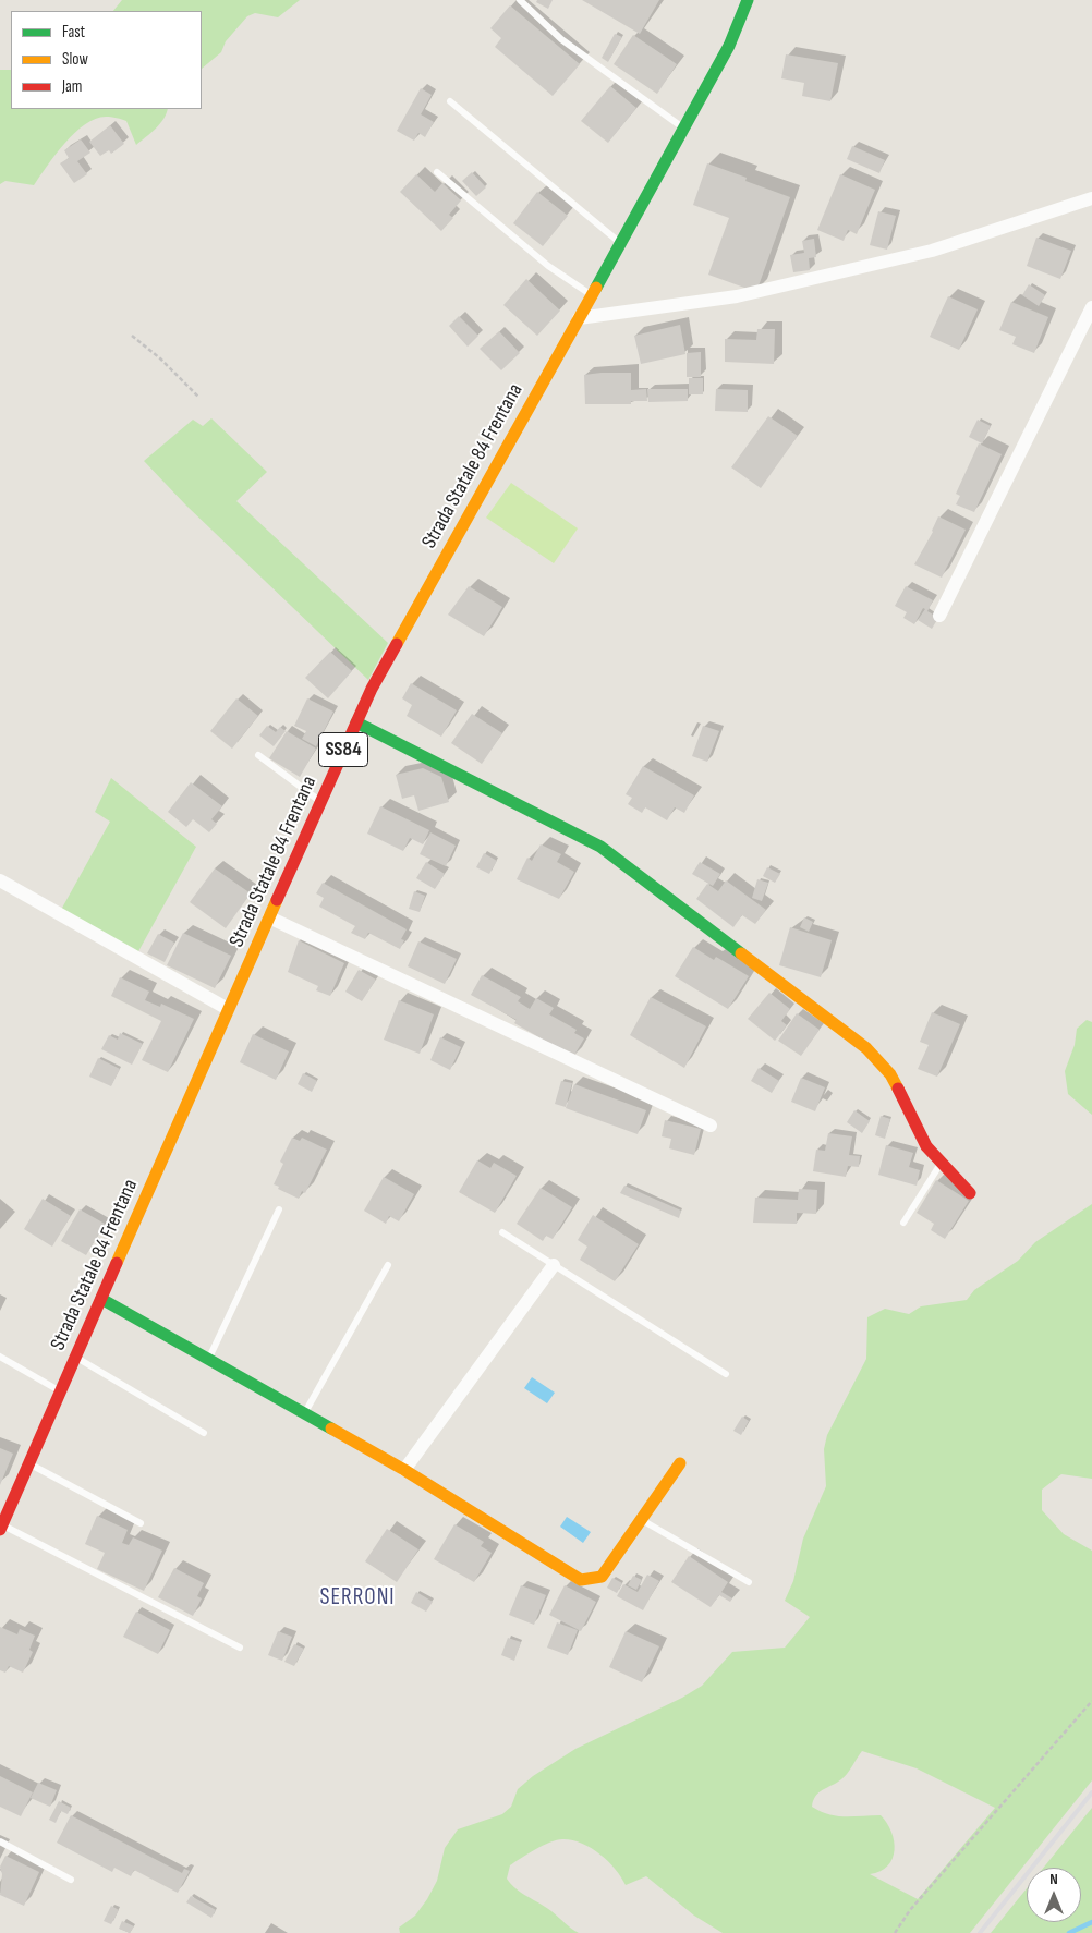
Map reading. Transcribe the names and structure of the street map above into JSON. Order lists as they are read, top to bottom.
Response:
{
  "streets": {
    "main road": ["Strada Statale 84 Frentana", "SS84"]
  },
  "districts": ["SERRONI"],
  "legend": ["Fast", "Slow", "Jam"],
  "north": "top"
}
